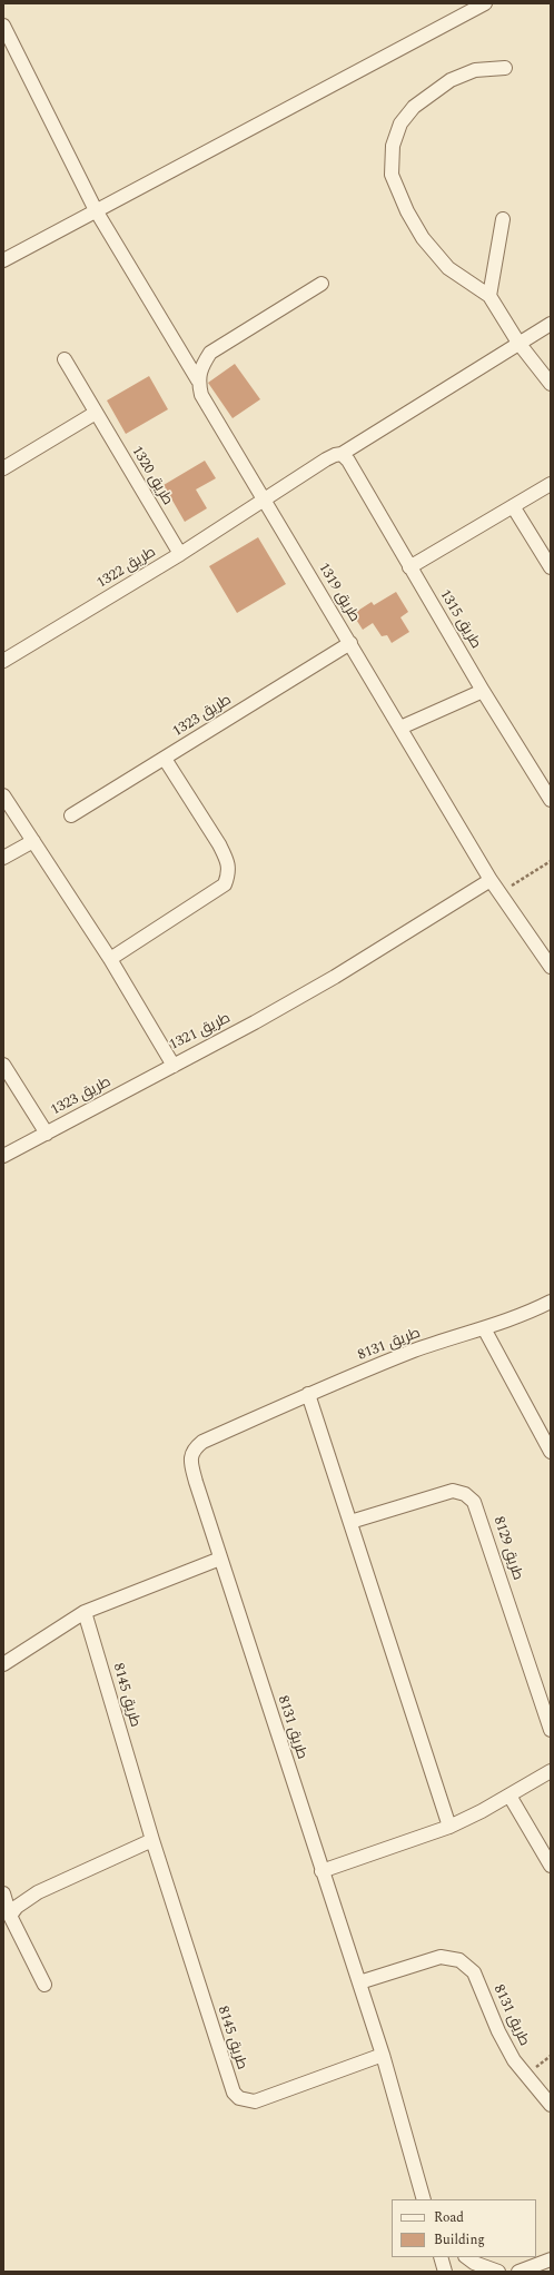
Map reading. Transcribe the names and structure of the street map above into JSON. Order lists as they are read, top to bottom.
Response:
{
  "streets": {
    "street": [
      "طريق 1320",
      "طريق 1322",
      "طريق 1319",
      "طريق 1315",
      "طريق 1323",
      "طريق 1321",
      "طريق 8131",
      "طريق 8129",
      "طريق 8145"
    ]
  },
  "crossings": [
    ["طريق 1320", "طريق 1322"],
    ["طريق 1322", "طريق 1319"],
    ["طريق 1322", "طريق 1315"],
    ["طريق 1319", "طريق 1323"],
    ["طريق 1319", "طريق 1321"],
    ["طريق 1323", "طريق 1321"],
    ["طريق 8131", "طريق 8145"]
  ],
  "legend": ["Road", "Building"]
}
